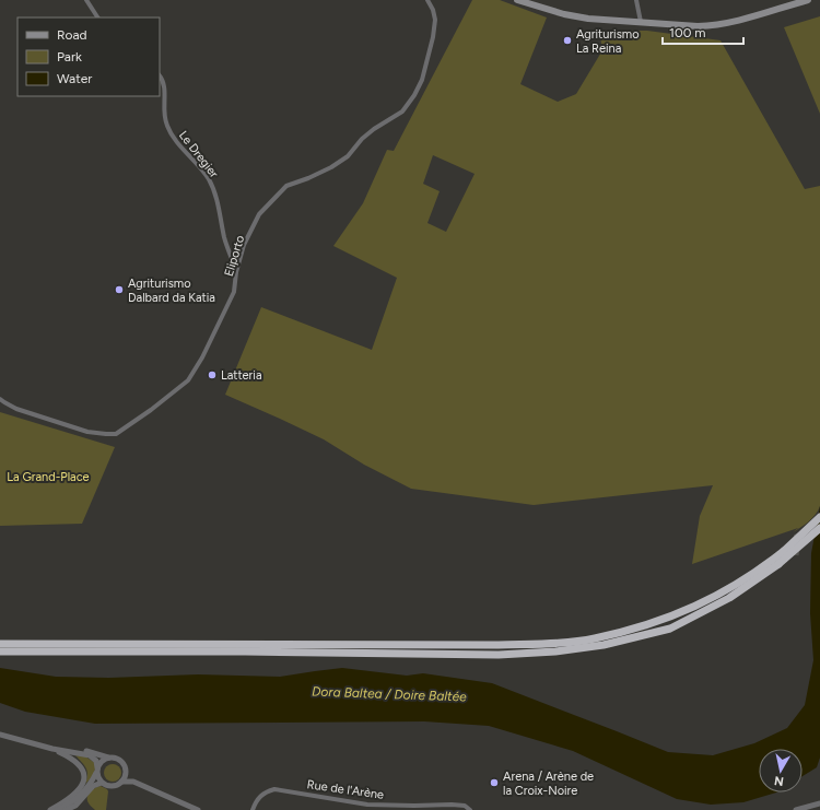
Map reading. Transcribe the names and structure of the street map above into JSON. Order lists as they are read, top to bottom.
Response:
{
  "streets": {
    "street": ["Le Dregier", "Eliporto", "Rue de l'Arène"]
  },
  "crossings": [
    ["Le Dregier", "Eliporto"]
  ],
  "water": ["Dora Baltea / Doire Baltée"],
  "parks": ["La Grand-Place"],
  "places": [
    "Agriturismo La Reina",
    "Agriturismo Dalbard da Katia",
    "Latteria",
    "Arena / Arène de la Croix-Noire"
  ],
  "legend": ["Road", "Park", "Water"],
  "scale_bar": "100 m",
  "north": "bottom"
}
